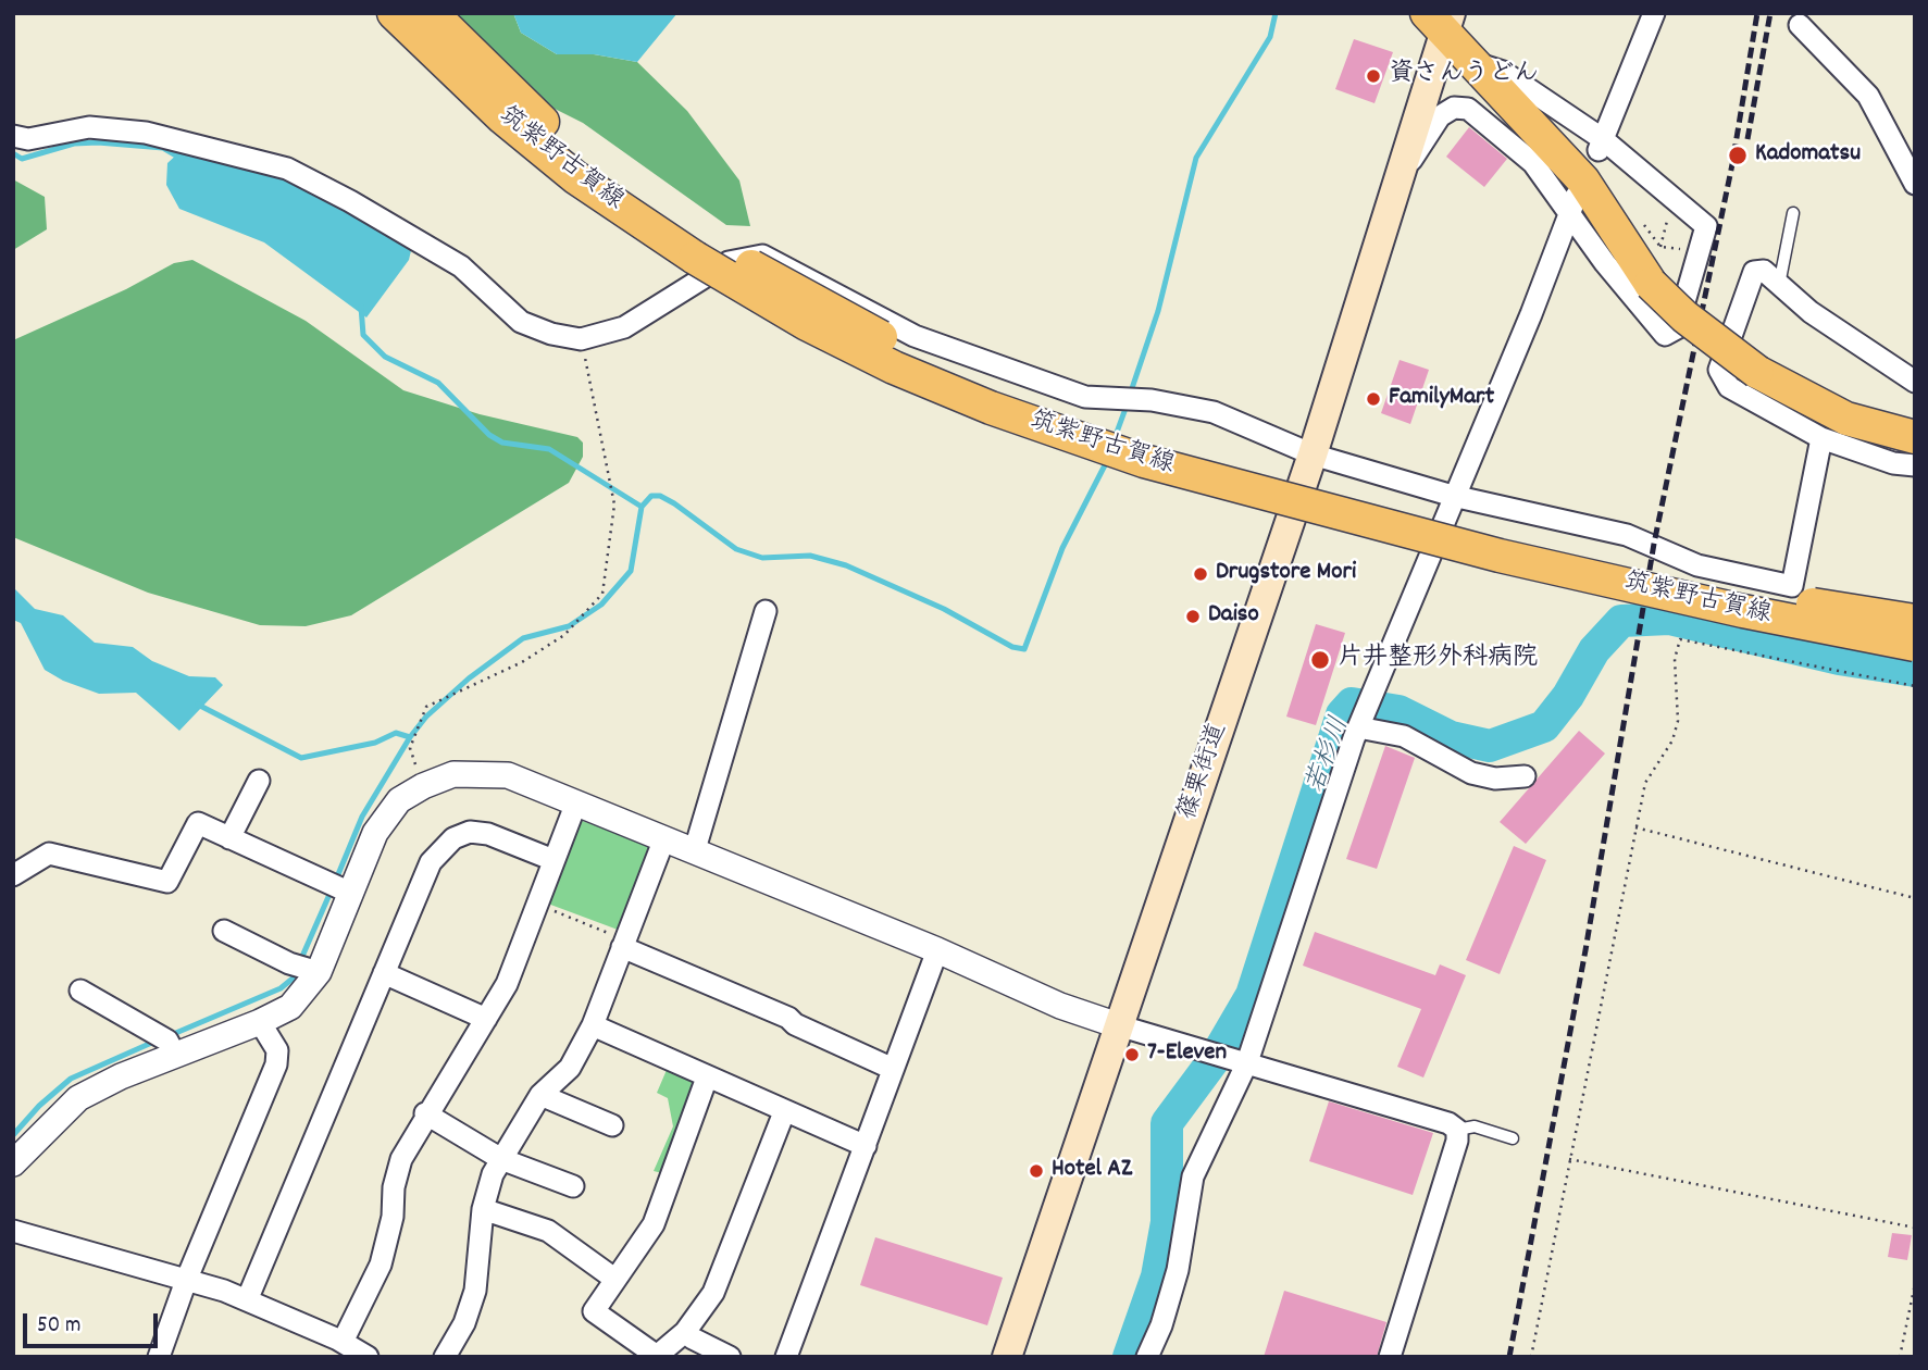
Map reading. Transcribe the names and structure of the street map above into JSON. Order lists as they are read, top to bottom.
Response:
{
  "streets": {
    "main road": ["筑紫野古賀線", "篠栗街道"]
  },
  "water": ["若杉川"],
  "places": [
    "資さんうどん",
    "Kadomatsu",
    "FamilyMart",
    "Drugstore Mori",
    "Daiso",
    "片井整形外科病院",
    "7-Eleven",
    "Hotel AZ"
  ],
  "scale_bar": "50 m"
}
